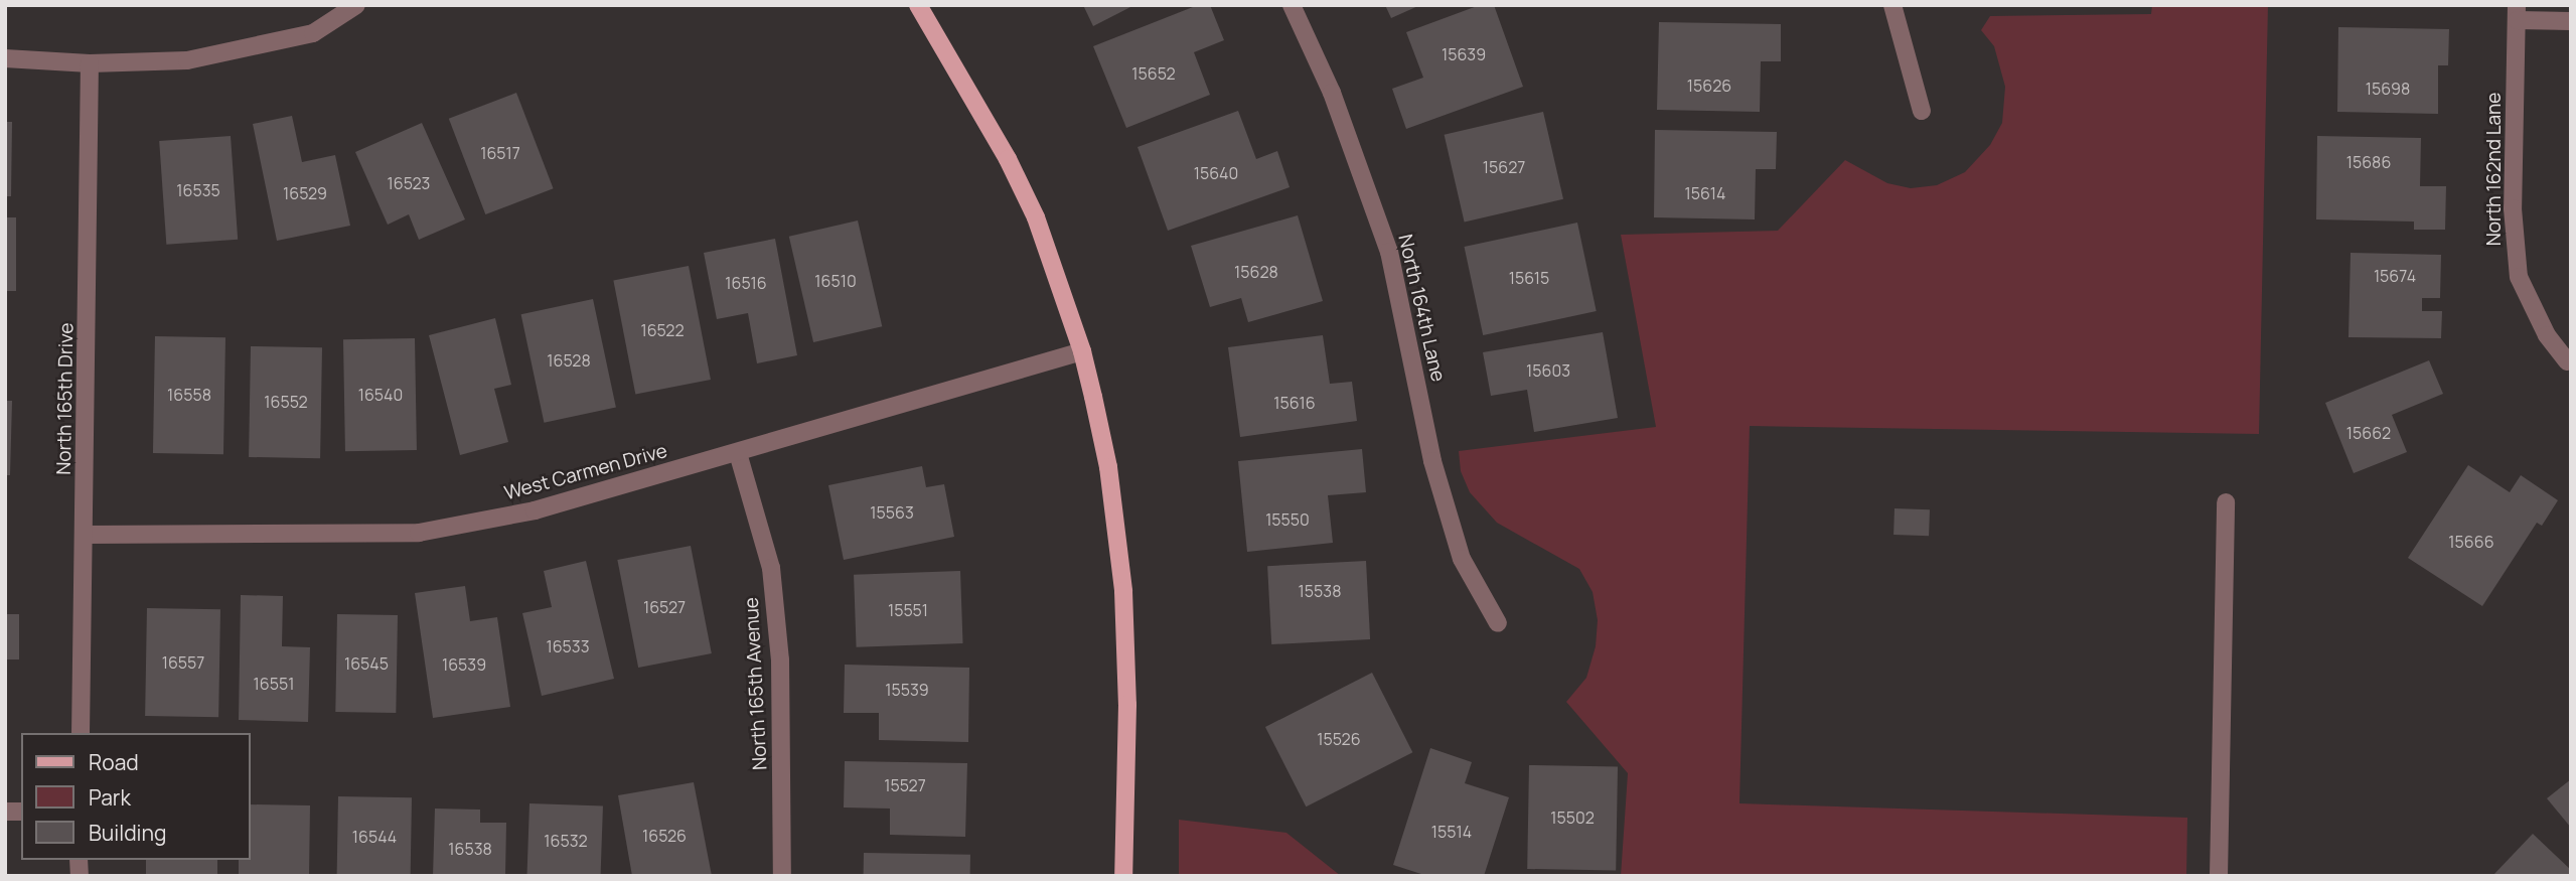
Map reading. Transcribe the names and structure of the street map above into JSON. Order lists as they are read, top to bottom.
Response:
{
  "streets": {
    "street": [
      "North 162nd Lane",
      "North 164th Lane",
      "North 165th Drive",
      "West Carmen Drive",
      "North 165th Avenue"
    ]
  },
  "crossings": [
    ["North 165th Drive", "West Carmen Drive"],
    ["West Carmen Drive", "North 165th Avenue"]
  ],
  "house_numbers": [
    "15639",
    "15652",
    "15626",
    "15698",
    "16517",
    "15686",
    "15627",
    "15640",
    "16523",
    "16535",
    "16529",
    "15614",
    "15628",
    "15674",
    "15615",
    "16510",
    "16516",
    "16522",
    "16528",
    "15603",
    "16558",
    "16540",
    "16552",
    "15616",
    "15662",
    "15563",
    "15550",
    "15666",
    "15538",
    "16527",
    "15551",
    "16533",
    "16557",
    "16545",
    "16539",
    "16551",
    "15539",
    "15526",
    "15527",
    "15502",
    "15514",
    "16526",
    "16544",
    "16532",
    "16538"
  ],
  "legend": ["Road", "Park", "Building"]
}
